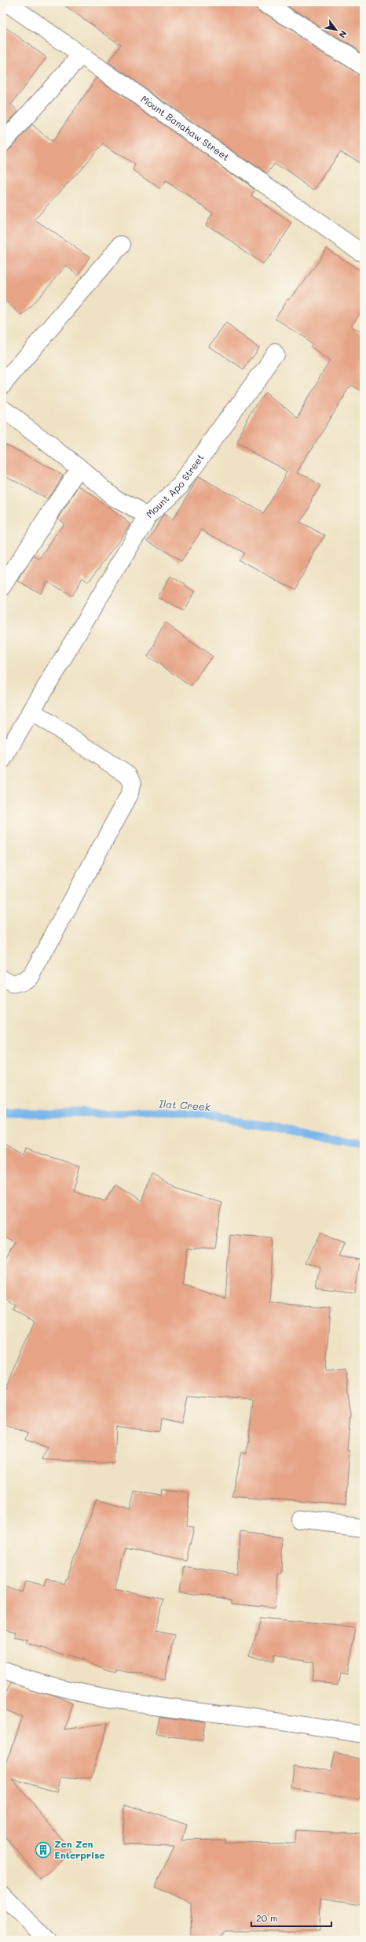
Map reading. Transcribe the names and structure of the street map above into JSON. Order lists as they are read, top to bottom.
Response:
{
  "streets": {
    "street": ["Mount Banahaw Street", "Mount Apo Street"]
  },
  "water": ["Ilat Creek"],
  "places": {
    "building": ["Zen Zen Enterprise"]
  },
  "scale_bar": "20 m",
  "north": "bottom right"
}
